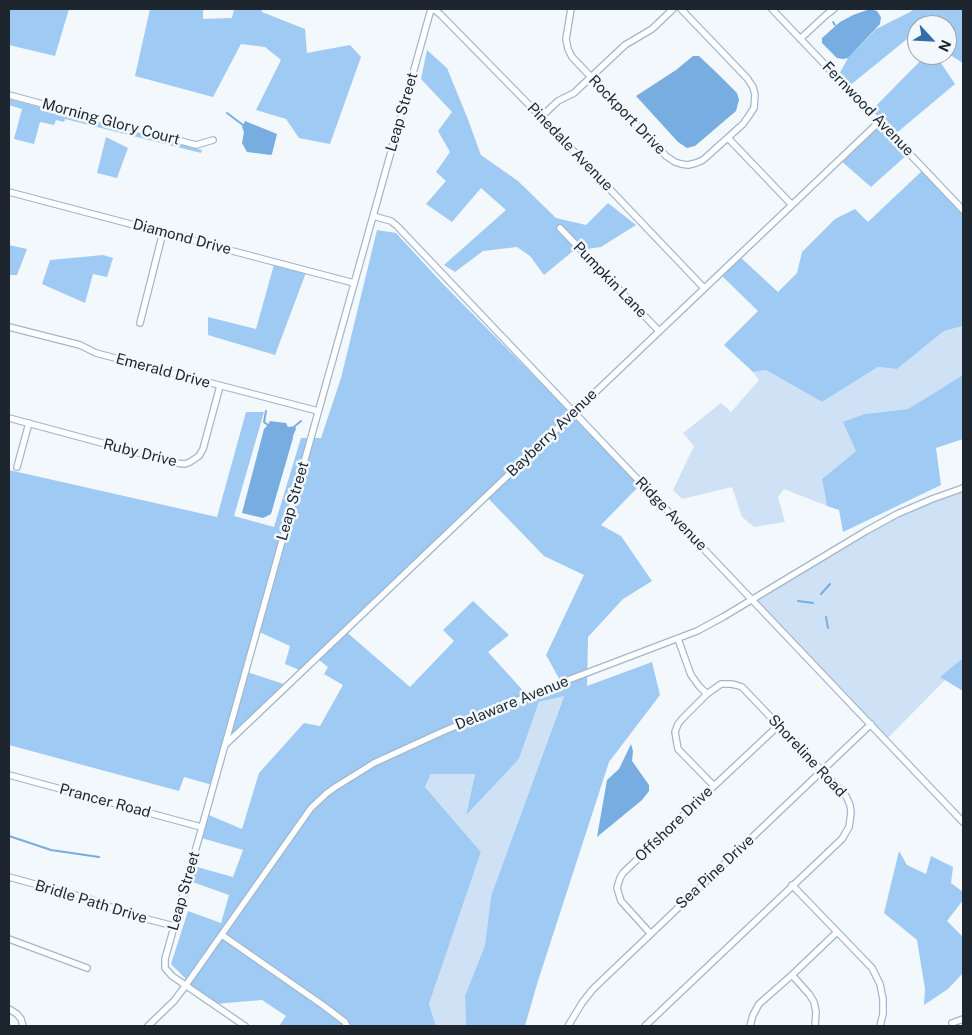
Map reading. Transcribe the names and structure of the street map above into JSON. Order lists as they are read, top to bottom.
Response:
{
  "streets": {
    "street": [
      "Fernwood Avenue",
      "Leap Street",
      "Rockport Drive",
      "Morning Glory Court",
      "Pinedale Avenue",
      "Diamond Drive",
      "Pumpkin Lane",
      "Emerald Drive",
      "Bayberry Avenue",
      "Ruby Drive",
      "Ridge Avenue",
      "Delaware Avenue",
      "Shoreline Road",
      "Prancer Road",
      "Offshore Drive",
      "Sea Pine Drive",
      "Bridle Path Drive"
    ]
  },
  "crossings": [
    ["Fernwood Avenue", "Bayberry Avenue"],
    ["Leap Street", "Pinedale Avenue"],
    ["Leap Street", "Diamond Drive"],
    ["Leap Street", "Emerald Drive"],
    ["Leap Street", "Bayberry Avenue"],
    ["Leap Street", "Ridge Avenue"],
    ["Leap Street", "Delaware Avenue"],
    ["Leap Street", "Prancer Road"],
    ["Leap Street", "Bridle Path Drive"],
    ["Pinedale Avenue", "Bayberry Avenue"],
    ["Pumpkin Lane", "Bayberry Avenue"],
    ["Emerald Drive", "Ruby Drive"],
    ["Bayberry Avenue", "Ridge Avenue"],
    ["Ridge Avenue", "Delaware Avenue"],
    ["Ridge Avenue", "Sea Pine Drive"],
    ["Shoreline Road", "Offshore Drive"],
    ["Shoreline Road", "Sea Pine Drive"],
    ["Offshore Drive", "Sea Pine Drive"]
  ],
  "north": "bottom right"
}
